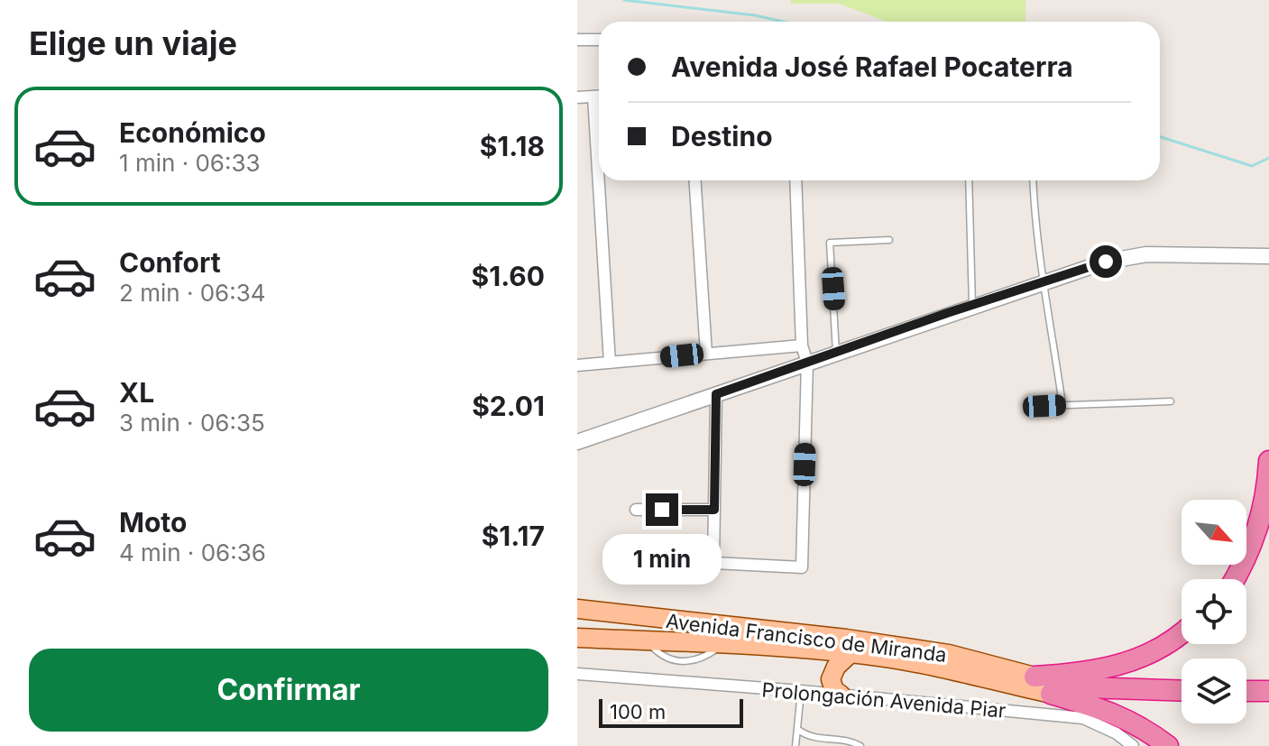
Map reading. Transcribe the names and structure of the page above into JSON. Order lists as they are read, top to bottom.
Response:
{
  "streets": {
    "main road": ["Avenida Francisco de Miranda"],
    "street": ["Prolongación Avenida Piar"]
  },
  "scale_bar": "100 m",
  "north": "bottom right",
  "page": {
    "heading": "Elige un viaje",
    "banner": ["Avenida José Rafael Pocaterra", "Destino"],
    "list": [
      {
        "name": "Económico",
        "note": "1 min · 06:33",
        "value": "$1.18"
      },
      {
        "name": "Confort",
        "note": "2 min · 06:34",
        "value": "$1.60"
      },
      {
        "name": "XL",
        "note": "3 min · 06:35",
        "value": "$2.01"
      },
      {
        "name": "Moto",
        "note": "4 min · 06:36",
        "value": "$1.17"
      }
    ],
    "bubble": "1 min",
    "buttons": "Confirmar",
    "scale": "100 m"
  }
}
